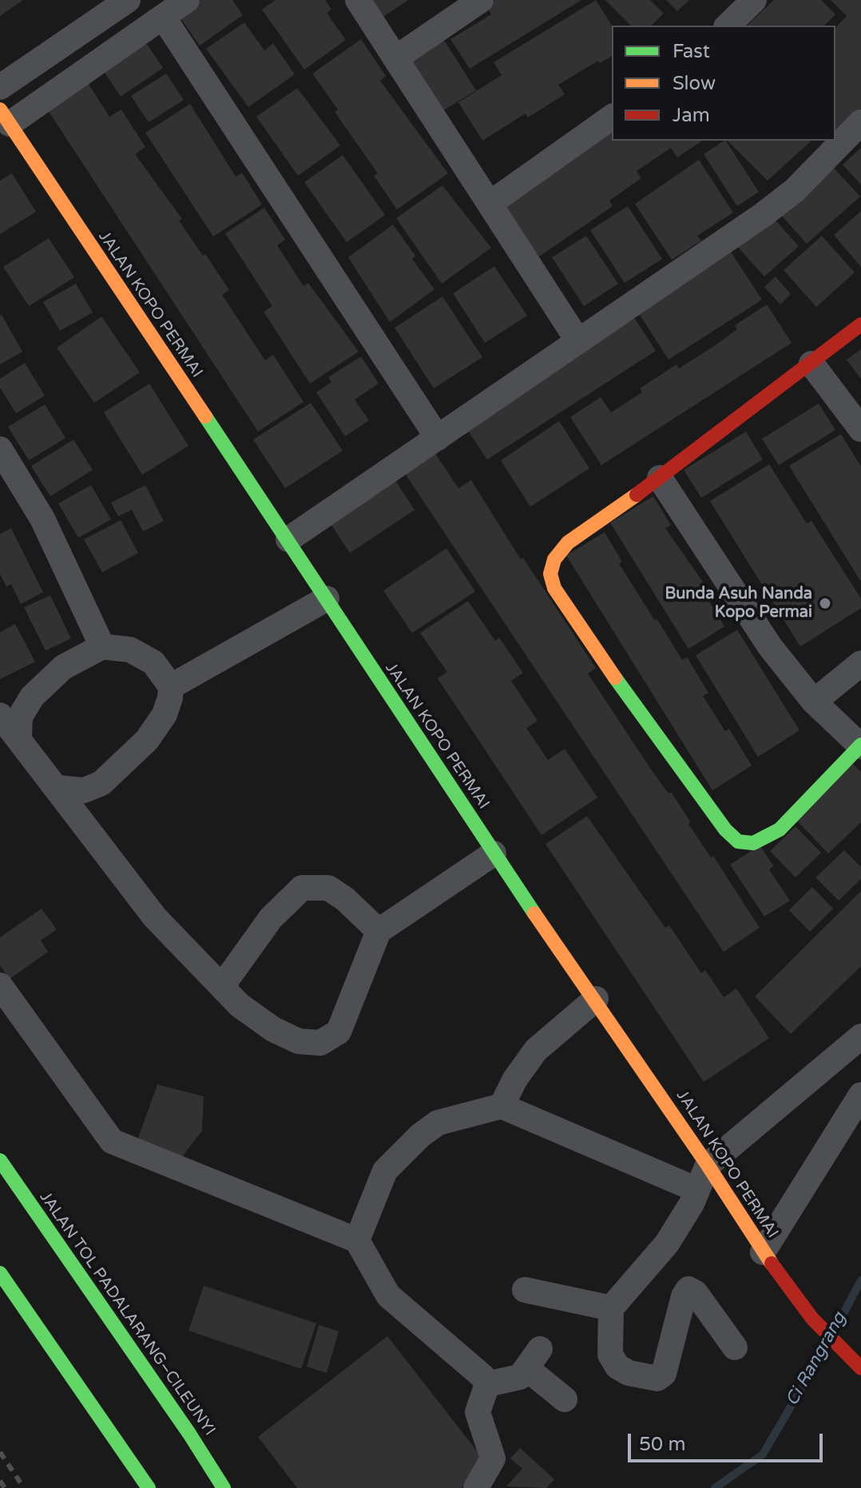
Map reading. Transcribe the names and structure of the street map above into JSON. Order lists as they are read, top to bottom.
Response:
{
  "streets": {
    "main road": ["JALAN KOPO PERMAI", "JALAN TOL PADALARANG–CILEUNYI"]
  },
  "water": ["Ci Rangrang"],
  "places": ["Bunda Asuh Nanda Kopo Permai"],
  "legend": ["Fast", "Slow", "Jam"],
  "scale_bar": "50 m"
}
